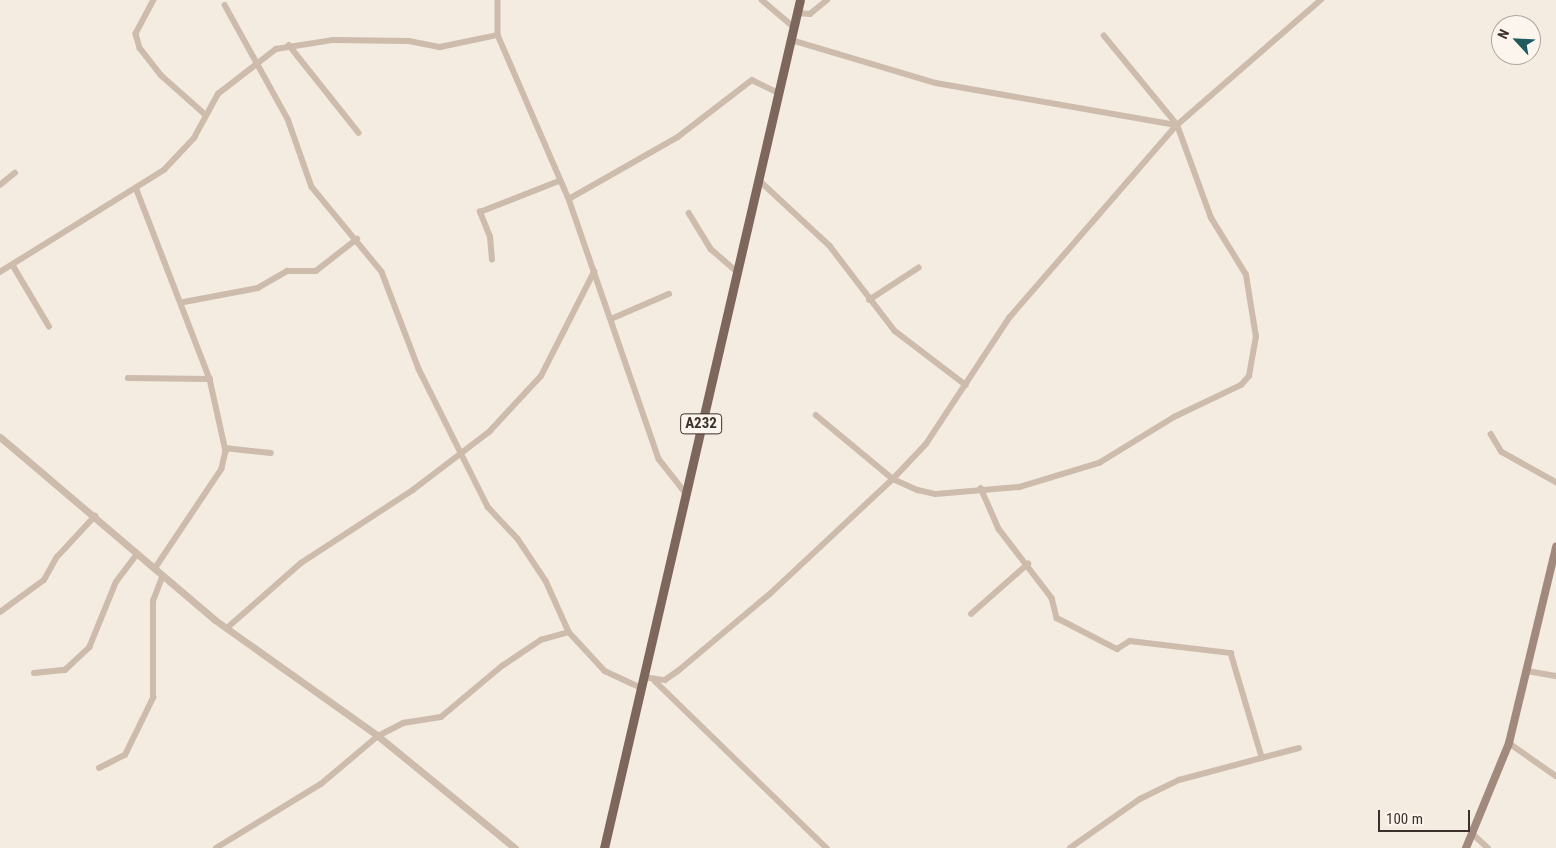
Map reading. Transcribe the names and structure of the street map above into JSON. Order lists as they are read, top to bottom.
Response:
{
  "streets": {
    "main road": ["A232"]
  },
  "scale_bar": "100 m",
  "north": "top left"
}
